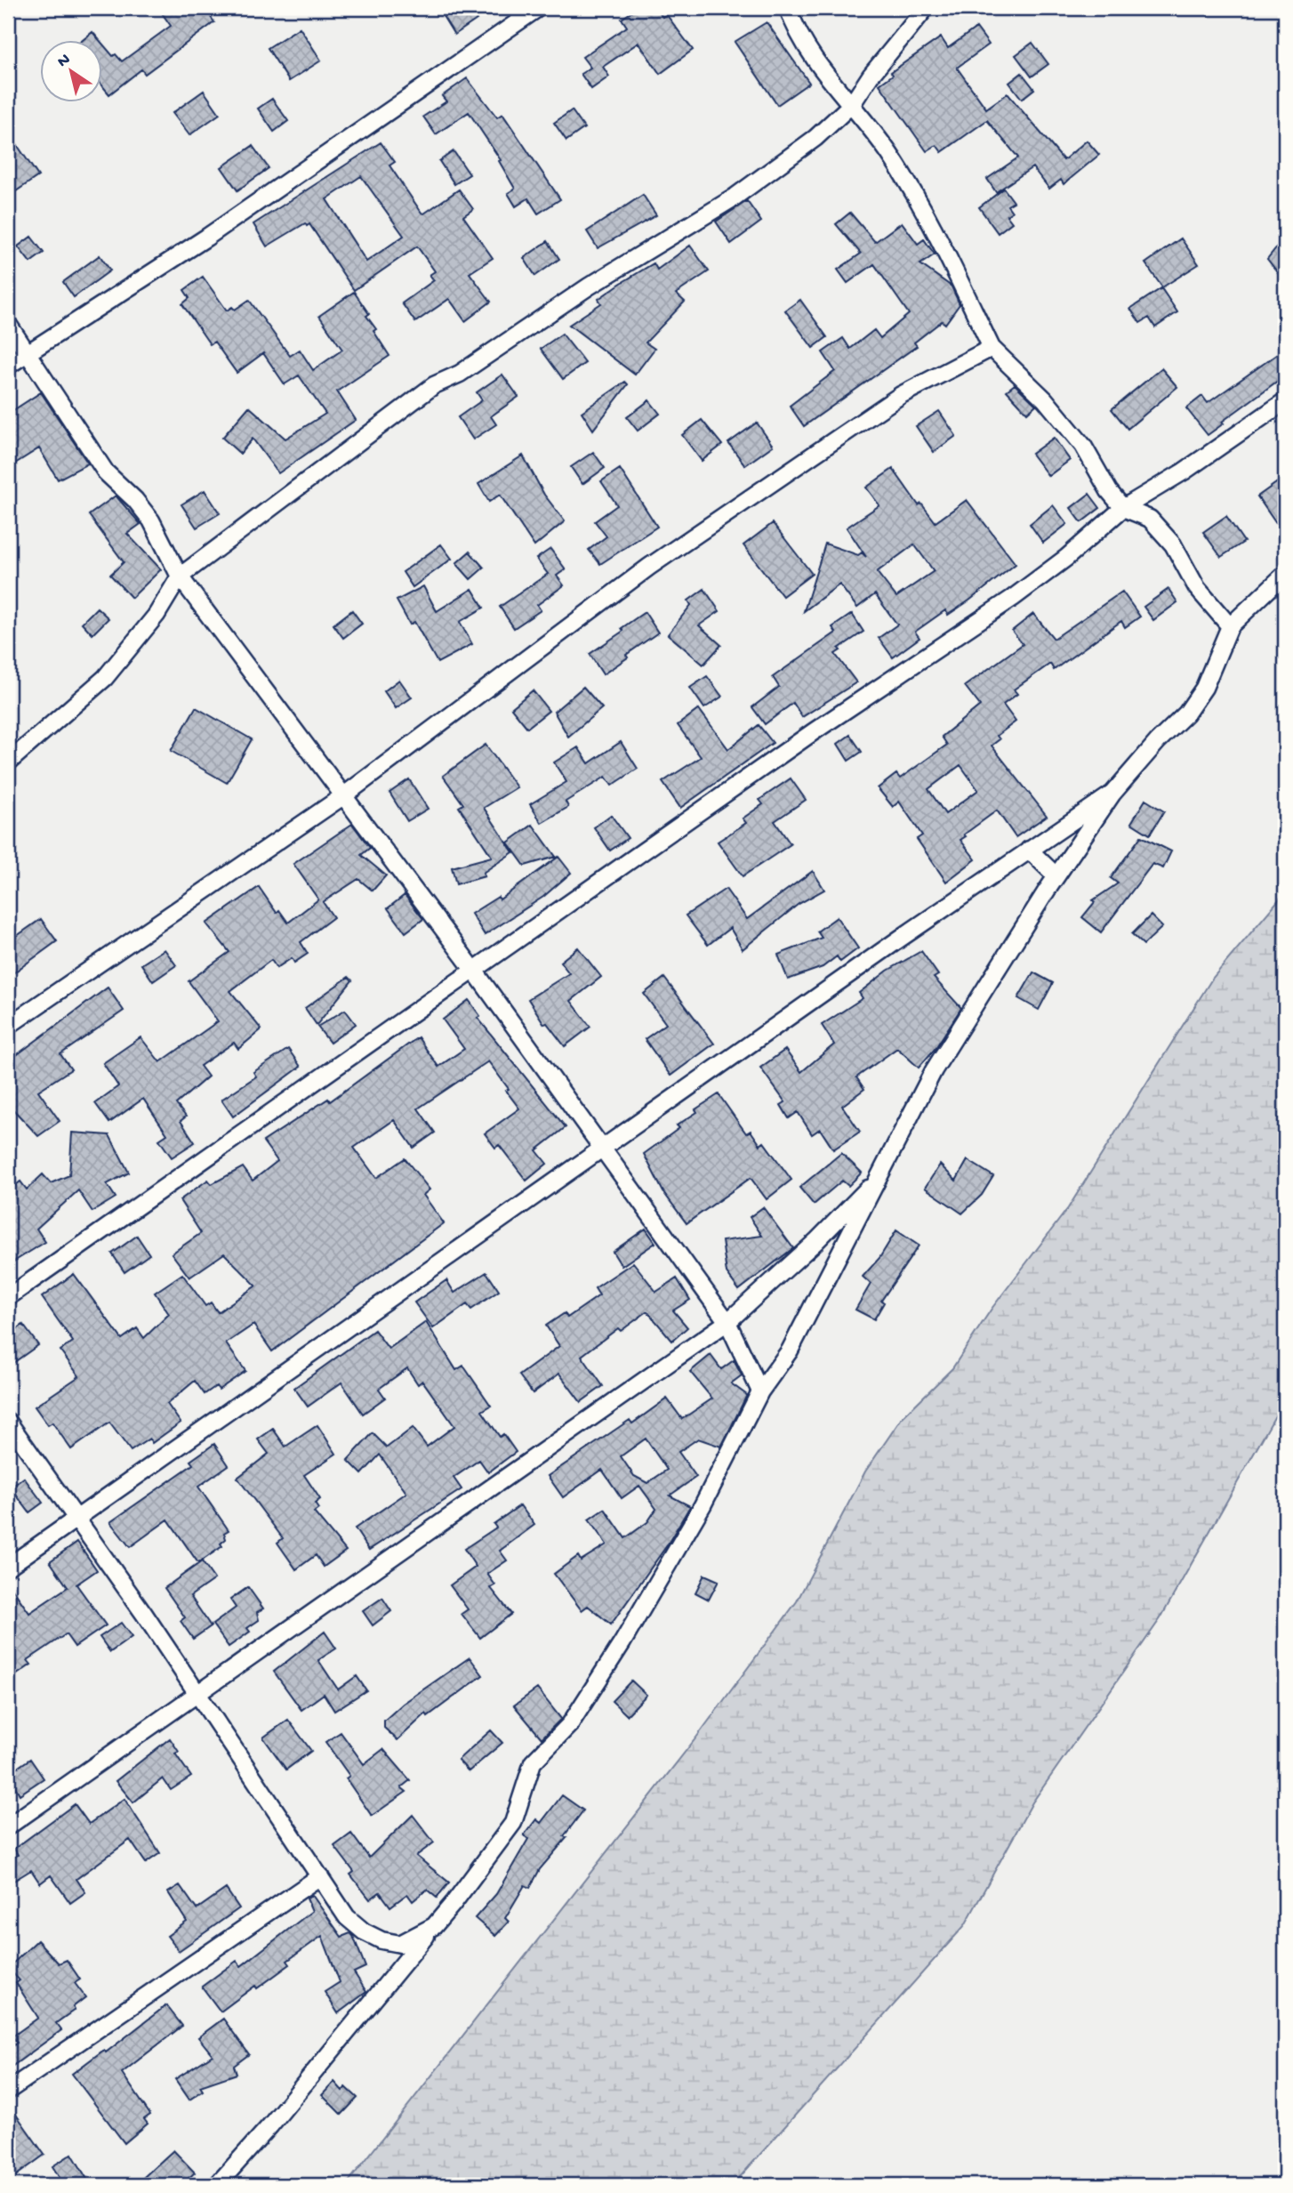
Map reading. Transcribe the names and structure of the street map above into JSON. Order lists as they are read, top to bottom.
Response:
{
  "north": "top left"
}
